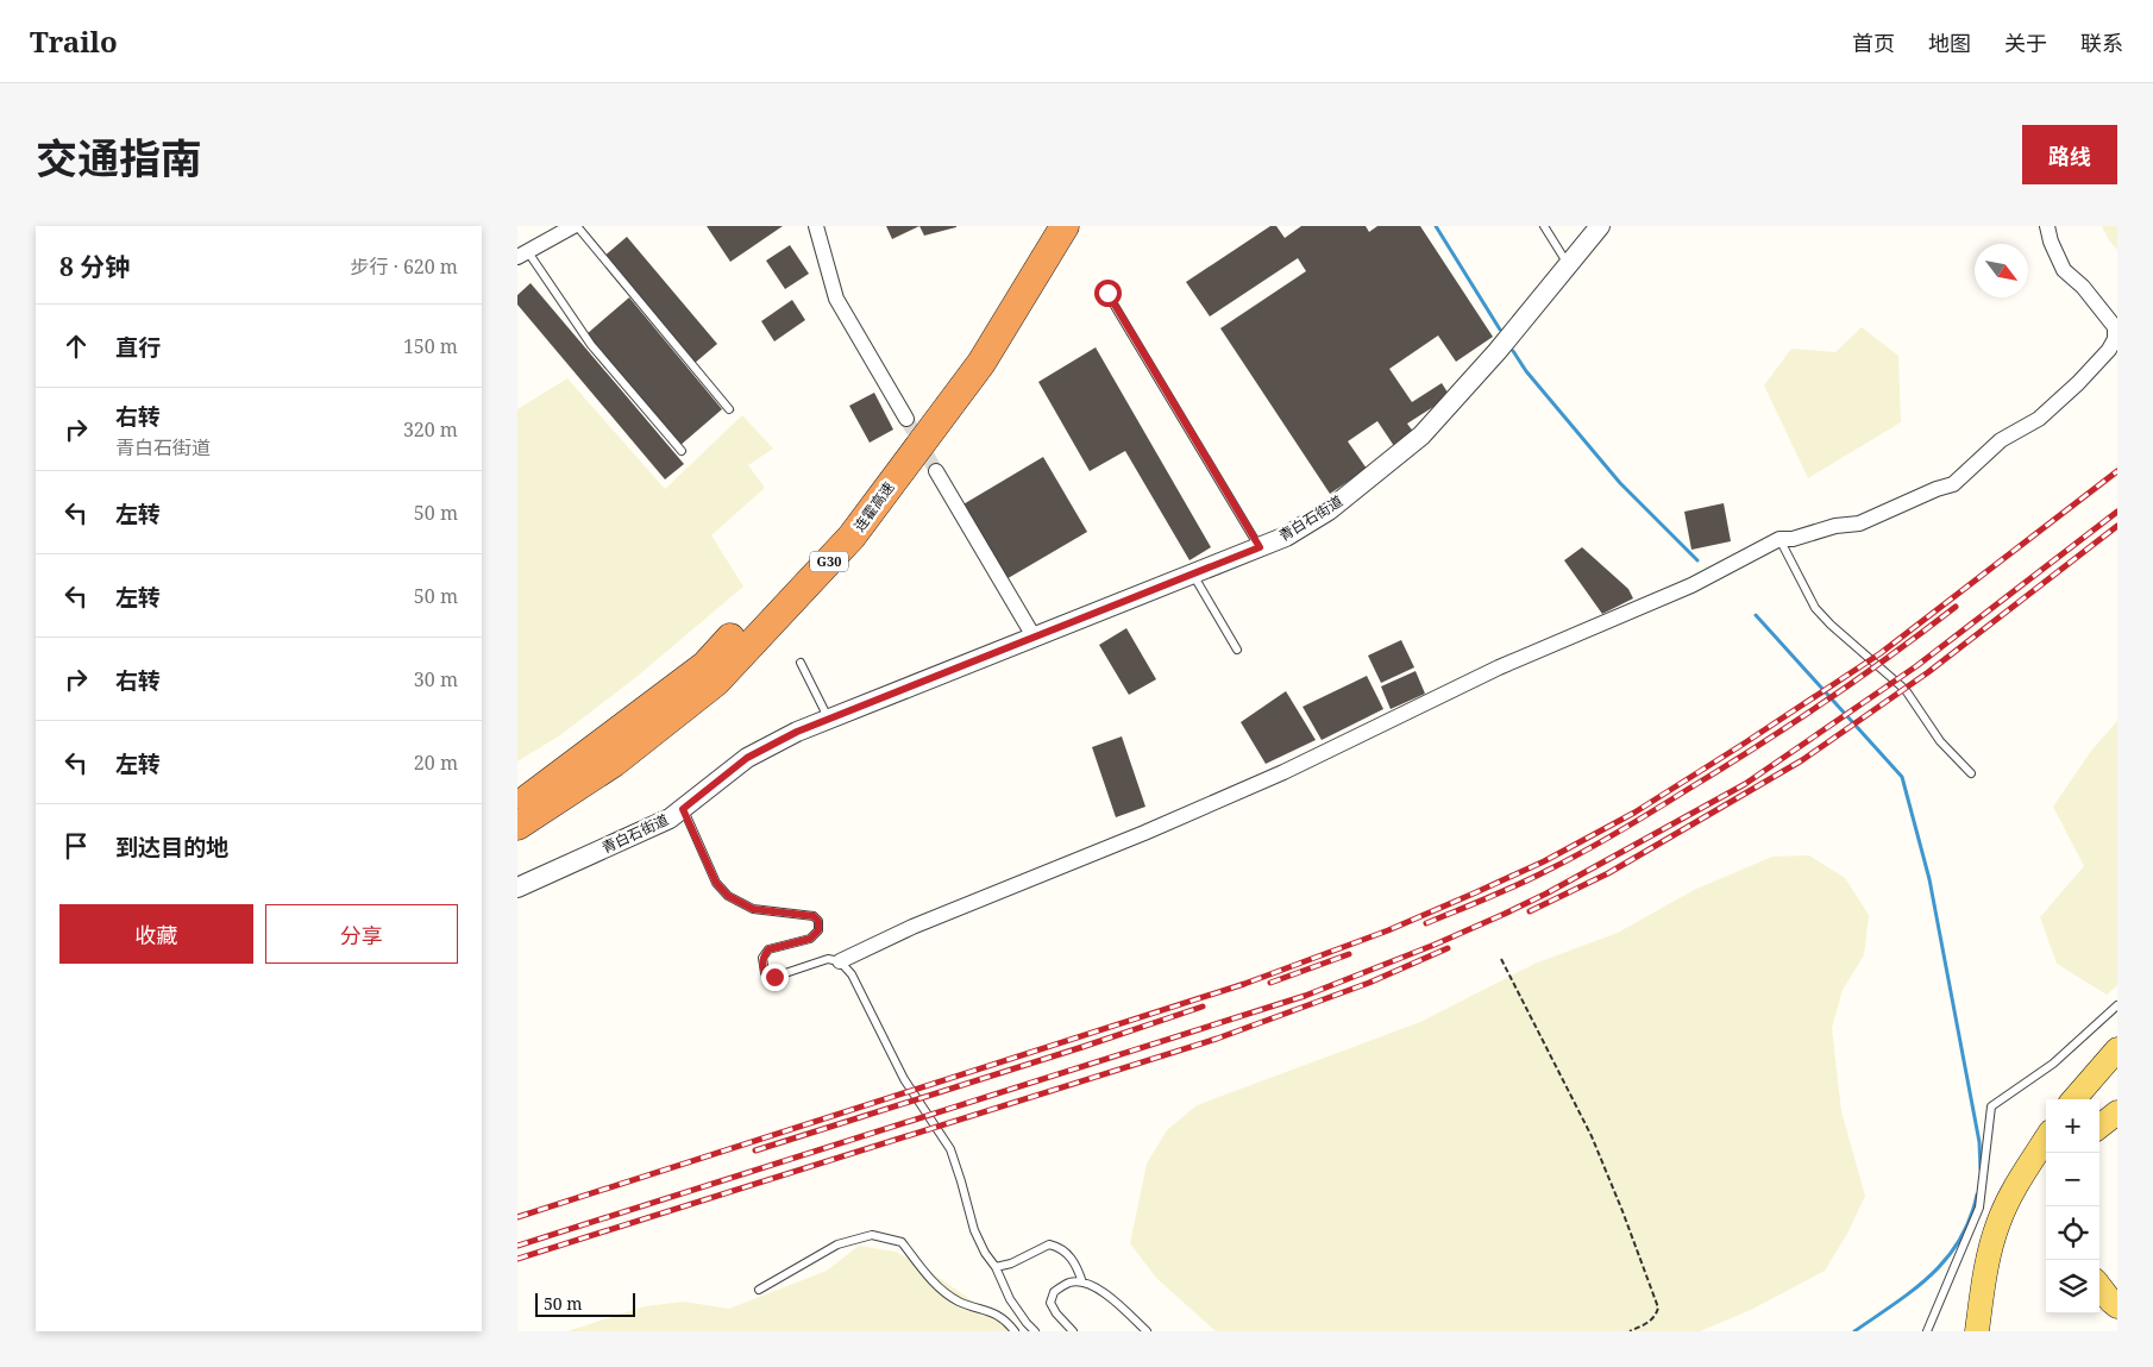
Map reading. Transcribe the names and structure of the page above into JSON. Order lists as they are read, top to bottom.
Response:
{
  "streets": {
    "highway": ["连霍高速", "G30"],
    "street": ["青白石街道"]
  },
  "scale_bar": "50 m",
  "north": "bottom right",
  "page": {
    "header": "Trailo",
    "nav": [
      "首页",
      "地图",
      "关于",
      "联系"
    ],
    "title": "交通指南",
    "buttons": [
      "路线",
      ["收藏", "分享"]
    ],
    "heading": ["8 分钟", "步行 · 620 m"],
    "list": [
      ["直行", "150 m"],
      ["右转", "青白石街道", "320 m"],
      ["左转", "50 m"],
      ["左转", "50 m"],
      ["右转", "30 m"],
      ["左转", "20 m"],
      "到达目的地"
    ],
    "map_buttons": ["+", "−"],
    "scale": "50 m"
  }
}
